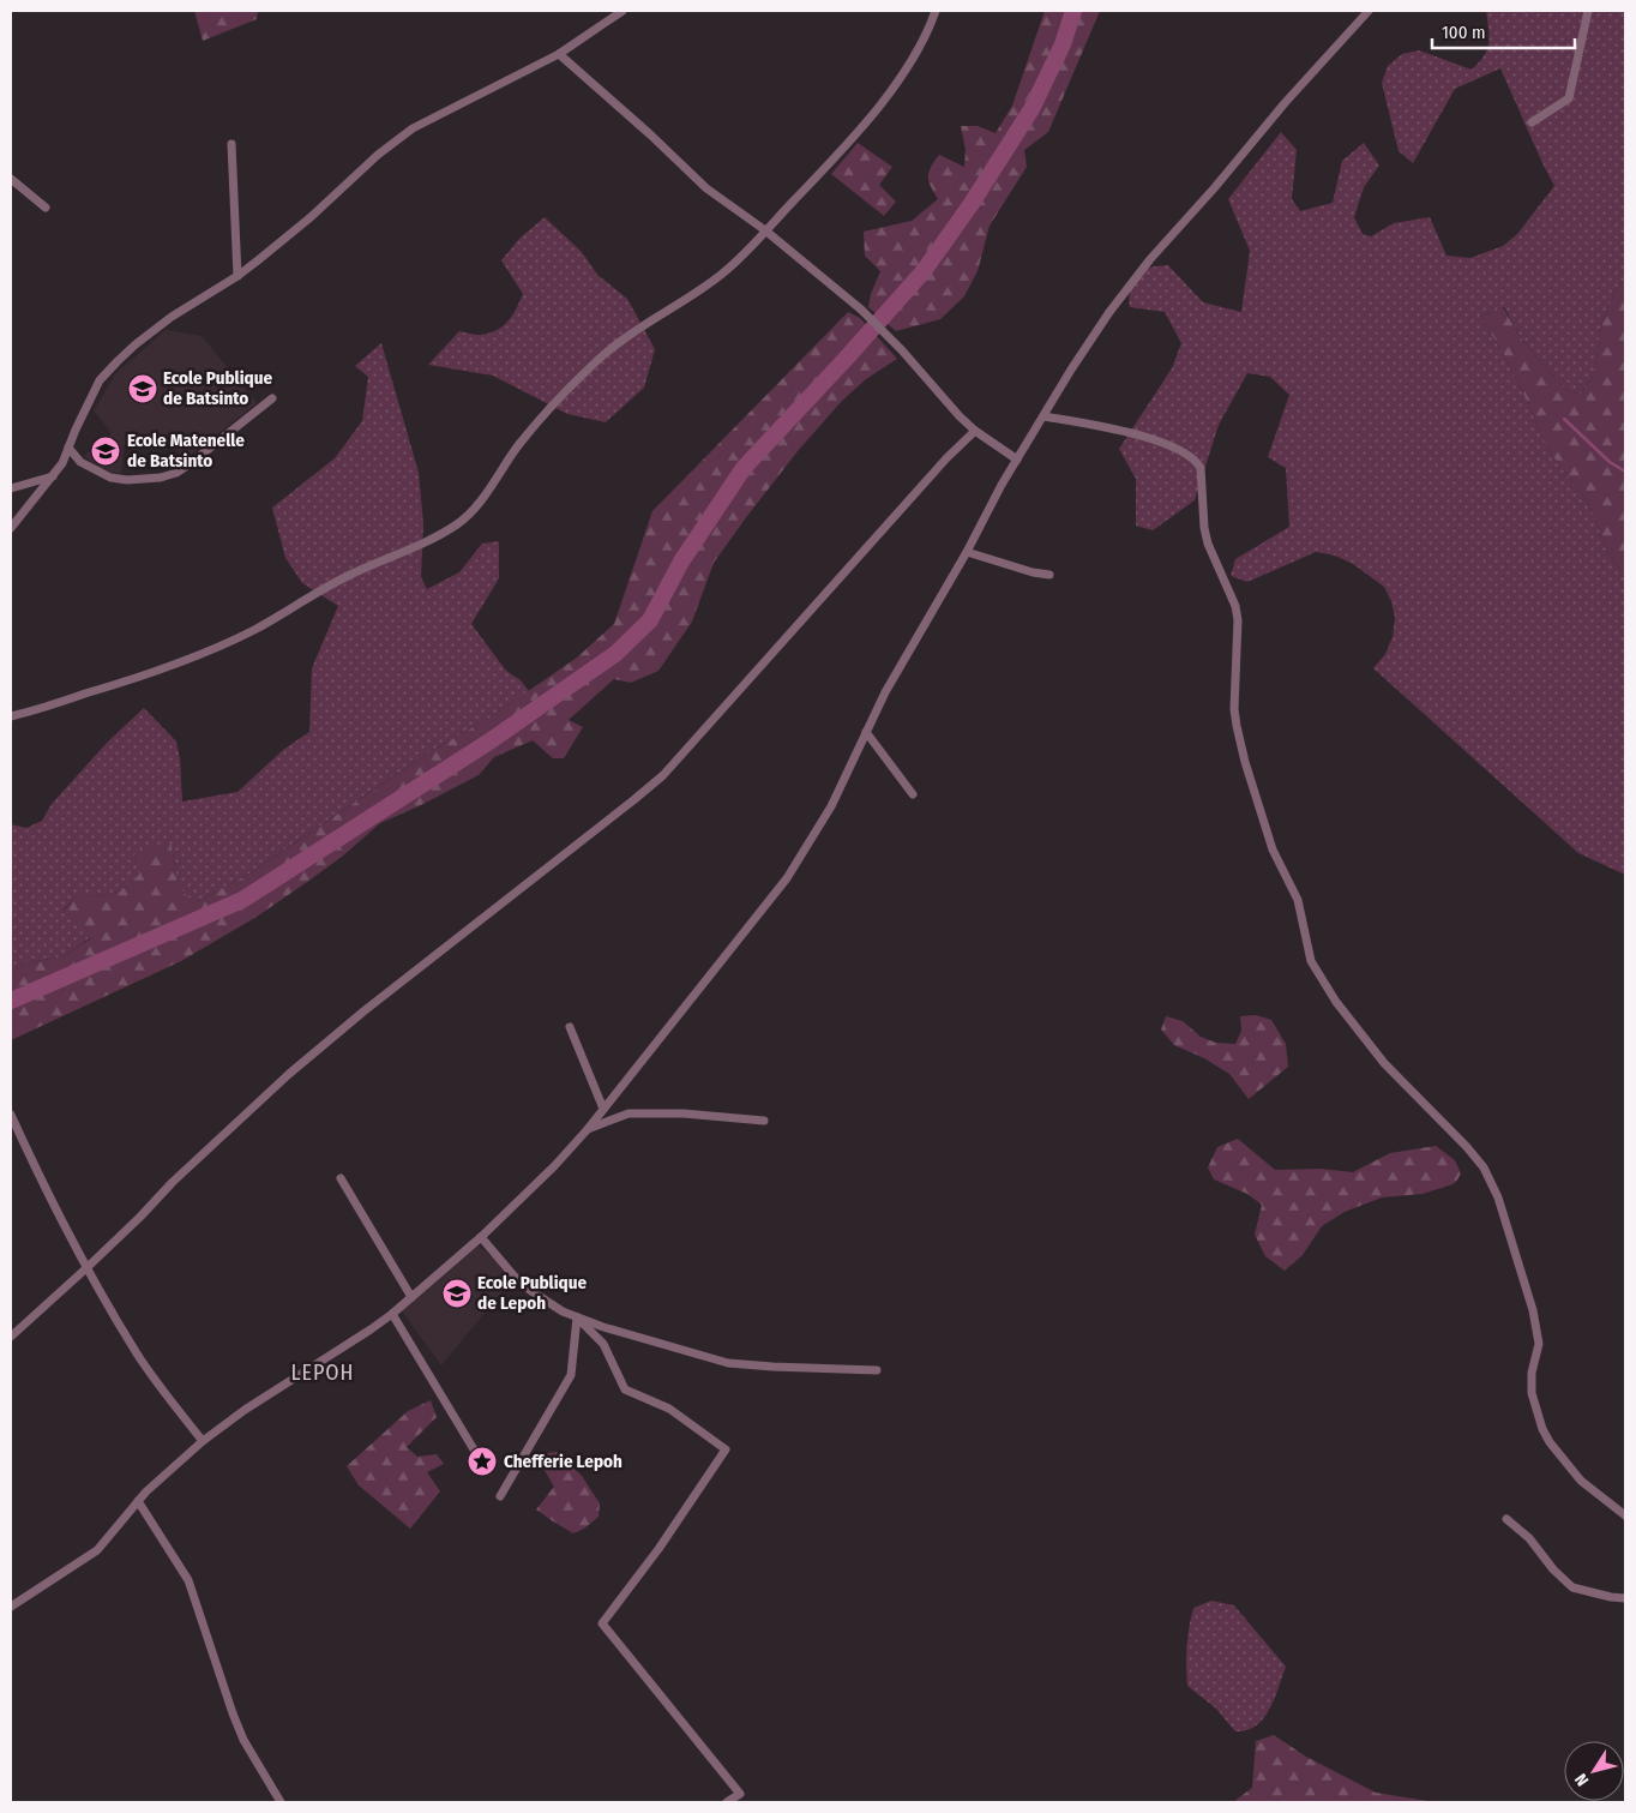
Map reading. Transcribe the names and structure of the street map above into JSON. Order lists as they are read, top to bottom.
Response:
{
  "districts": ["LEPOH"],
  "places": {
    "school or university": ["Ecole Publique de Batsinto", "Ecole Matenelle de Batsinto", "Ecole Publique de Lepoh"],
    "place": ["Chefferie Lepoh"]
  },
  "scale_bar": "100 m",
  "north": "bottom left"
}
